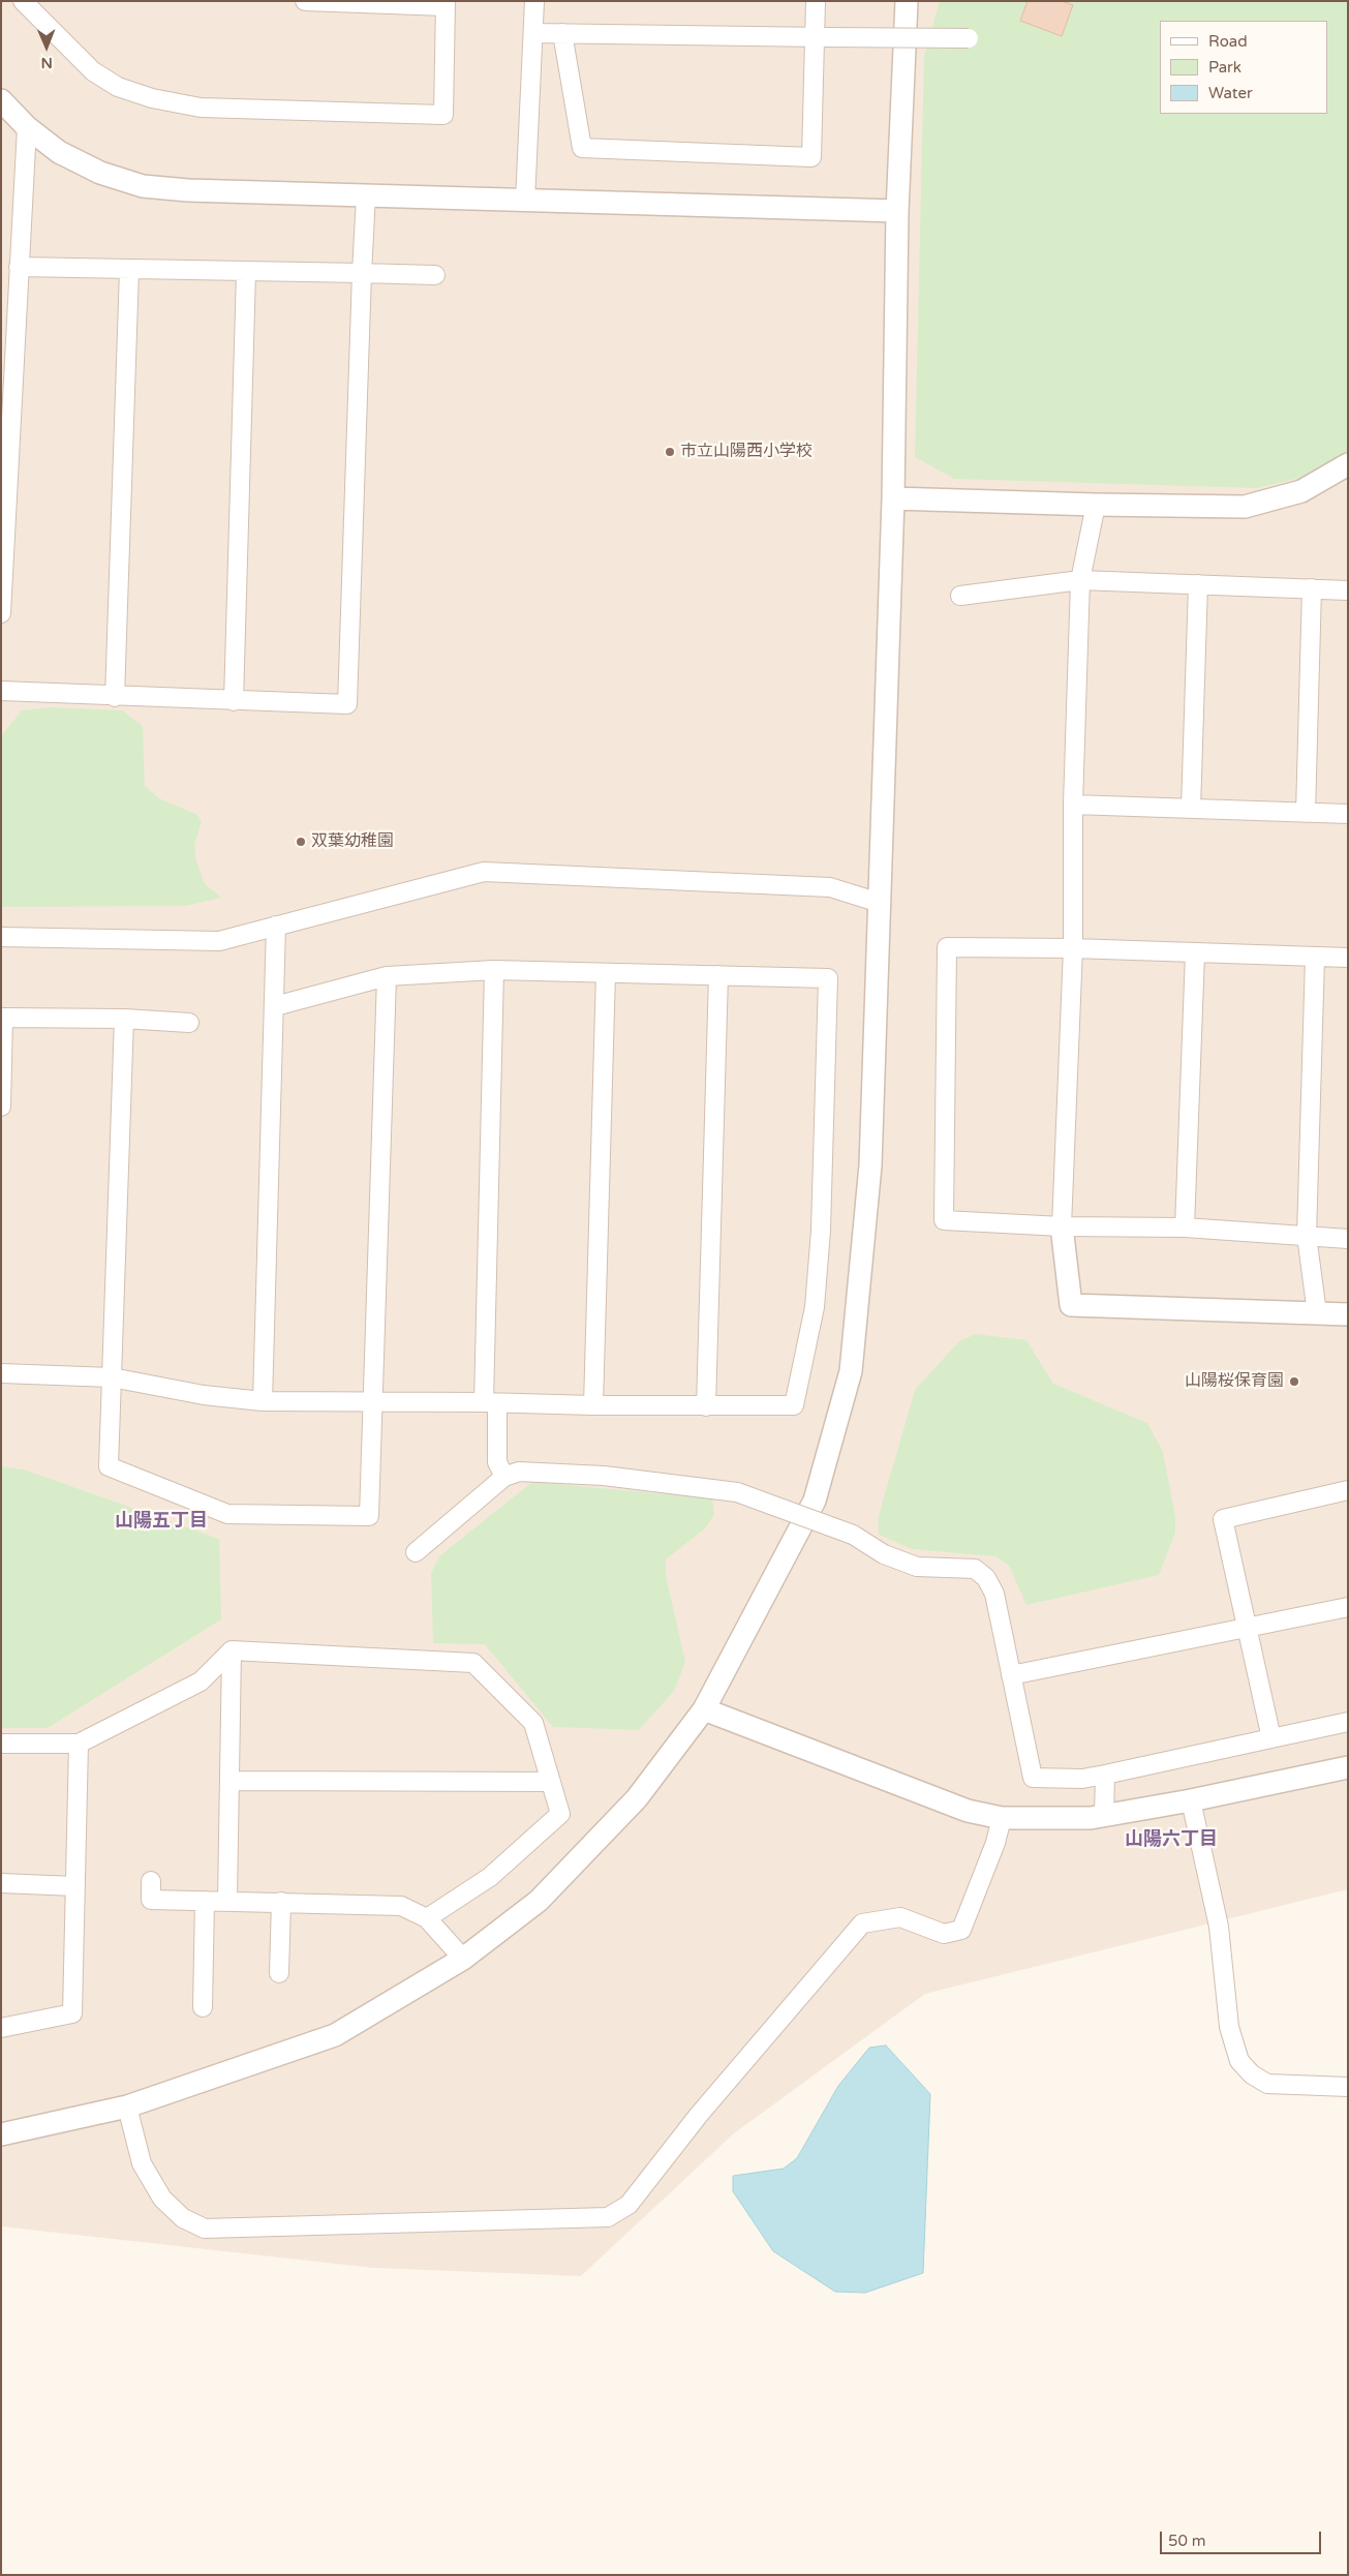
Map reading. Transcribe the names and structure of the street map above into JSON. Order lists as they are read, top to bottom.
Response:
{
  "districts": ["山陽五丁目", "山陽六丁目"],
  "places": ["市立山陽西小学校", "双葉幼稚園", "山陽桜保育園"],
  "legend": ["Road", "Park", "Water"],
  "scale_bar": "50 m",
  "north": "bottom"
}
